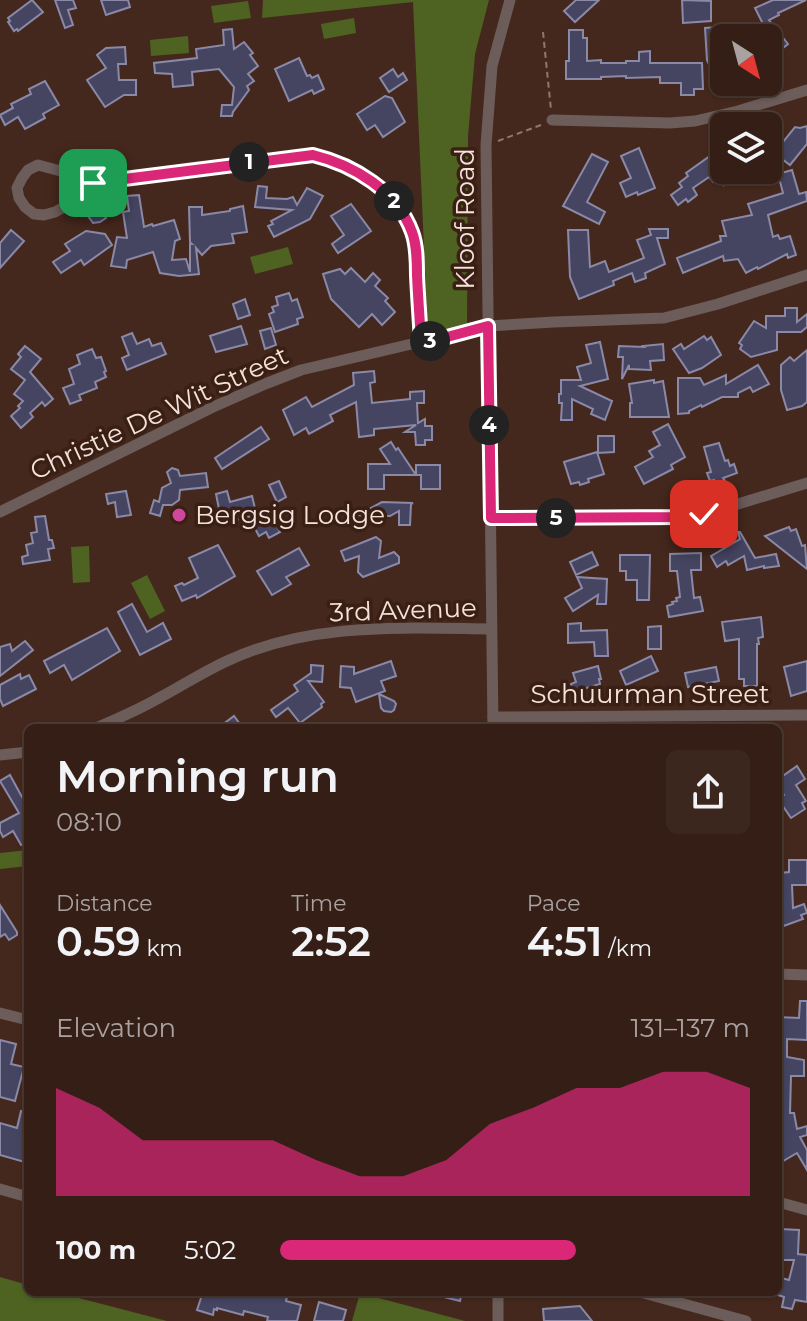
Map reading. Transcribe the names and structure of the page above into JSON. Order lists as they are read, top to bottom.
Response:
{
  "streets": {
    "street": [
      "Kloof Road",
      "Christie De Wit Street",
      "3rd Avenue",
      "Schuurman Street"
    ]
  },
  "crossings": [
    ["Kloof Road", "Christie De Wit Street"],
    ["Kloof Road", "3rd Avenue"],
    ["Kloof Road", "Schuurman Street"]
  ],
  "places": ["Bergsig Lodge"],
  "north": "bottom right",
  "page": {
    "pins": [
      "1",
      "2",
      "3",
      "4",
      "5"
    ],
    "heading": ["Morning run", "08:10"],
    "stats": [
      ["Distance", "0.59 km"],
      ["Time", "2:52"],
      ["Pace", "4:51 /km"]
    ],
    "chart": ["Elevation", "131–137 m"],
    "list": [
      {
        "name": "100 m",
        "note": "5:02"
      }
    ]
  }
}
